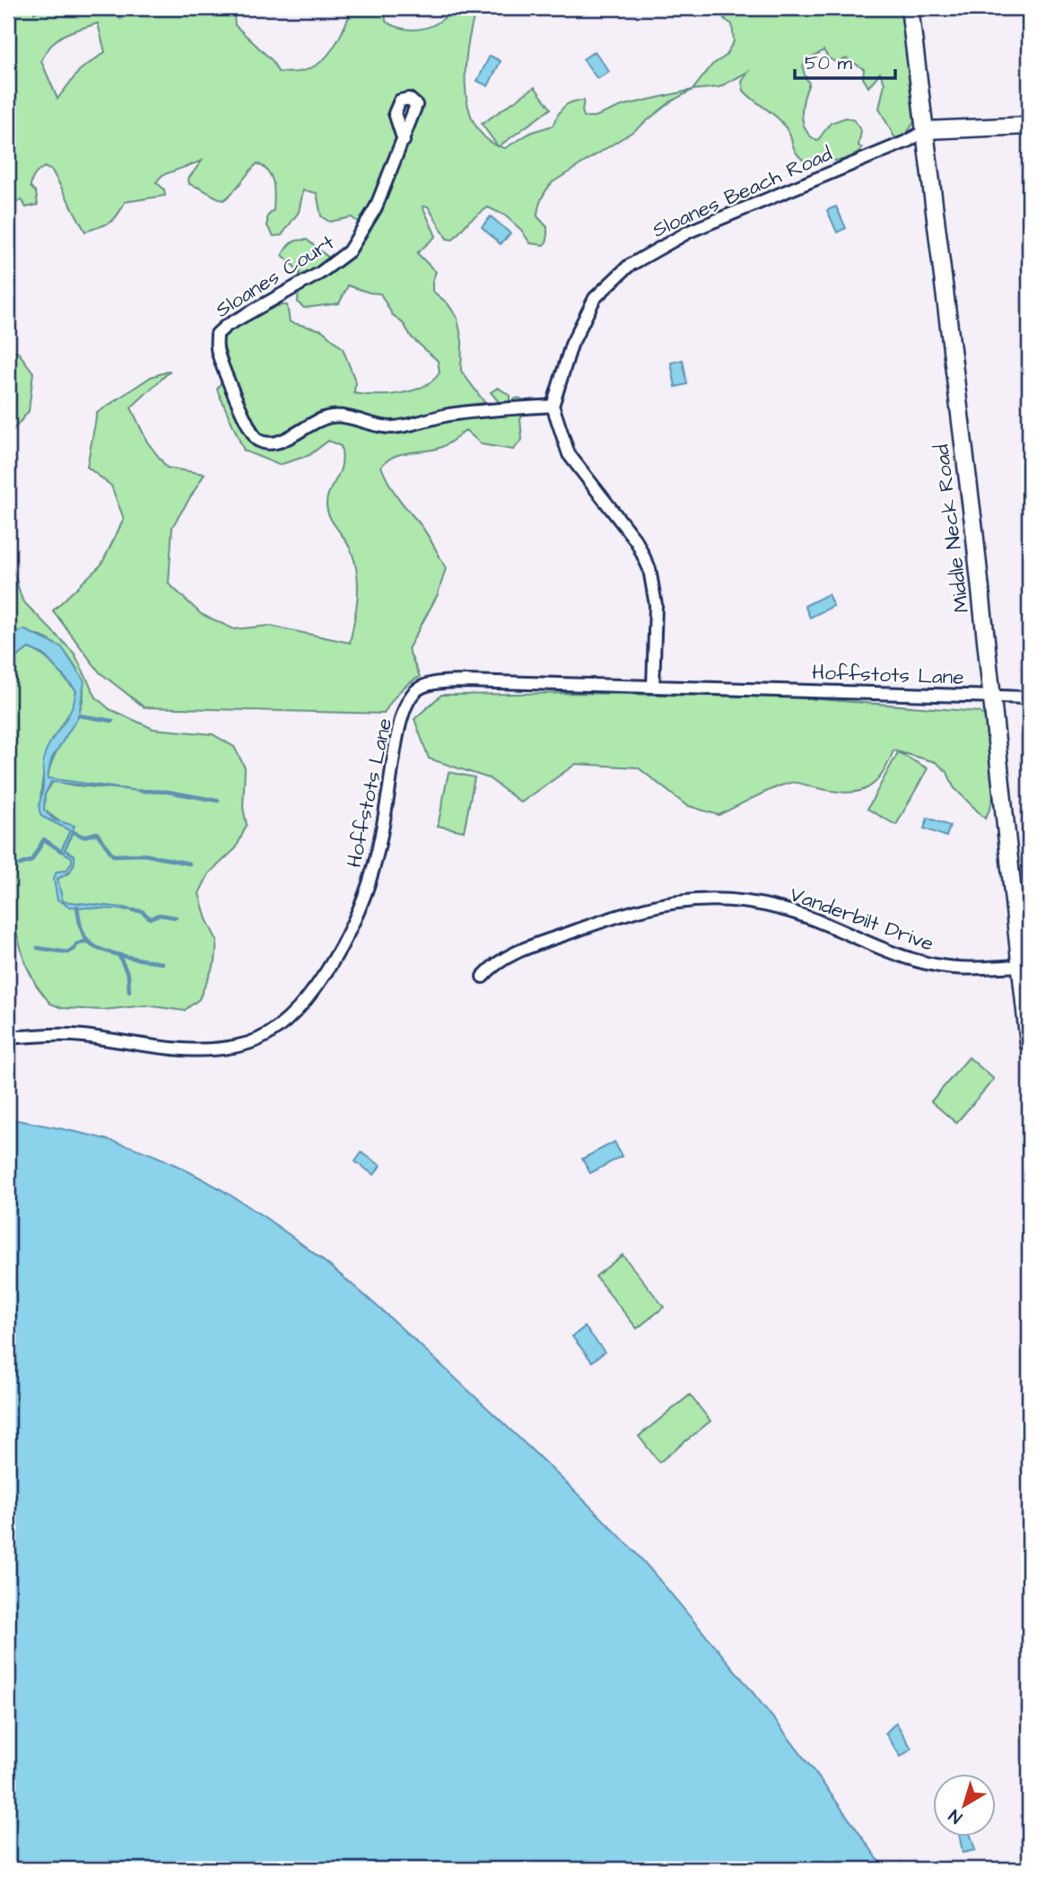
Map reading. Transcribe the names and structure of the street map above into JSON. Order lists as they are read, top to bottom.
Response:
{
  "streets": {
    "street": [
      "Sloanes Beach Road",
      "Sloanes Court",
      "Middle Neck Road",
      "Hoffstots Lane",
      "Vanderbilt Drive"
    ]
  },
  "crossings": [
    ["Sloanes Beach Road", "Sloanes Court"],
    ["Sloanes Beach Road", "Middle Neck Road"],
    ["Middle Neck Road", "Hoffstots Lane"],
    ["Middle Neck Road", "Vanderbilt Drive"]
  ],
  "scale_bar": "50 m",
  "north": "bottom left"
}
